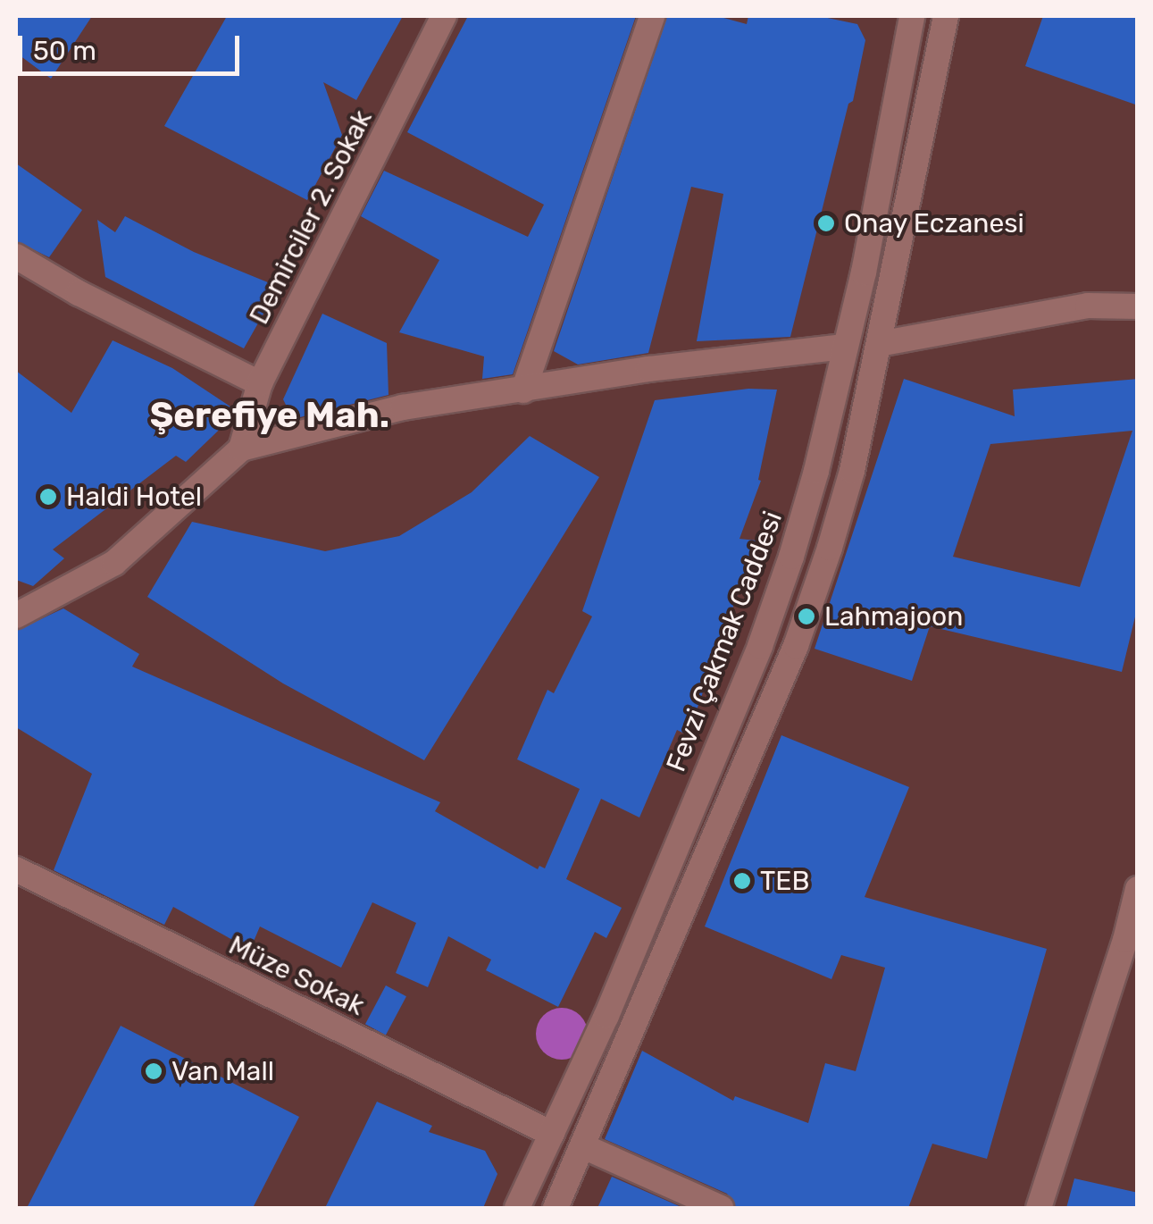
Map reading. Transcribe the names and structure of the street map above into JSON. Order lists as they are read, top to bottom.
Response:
{
  "streets": {
    "street": ["Demirciler 2. Sokak", "Fevzi Çakmak Caddesi", "Müze Sokak"]
  },
  "crossings": [
    ["Fevzi Çakmak Caddesi", "Müze Sokak"]
  ],
  "districts": ["Şerefiye Mah."],
  "places": [
    "Onay Eczanesi",
    "Haldi Hotel",
    "Lahmajoon",
    "TEB",
    "Van Mall"
  ],
  "scale_bar": "50 m"
}
